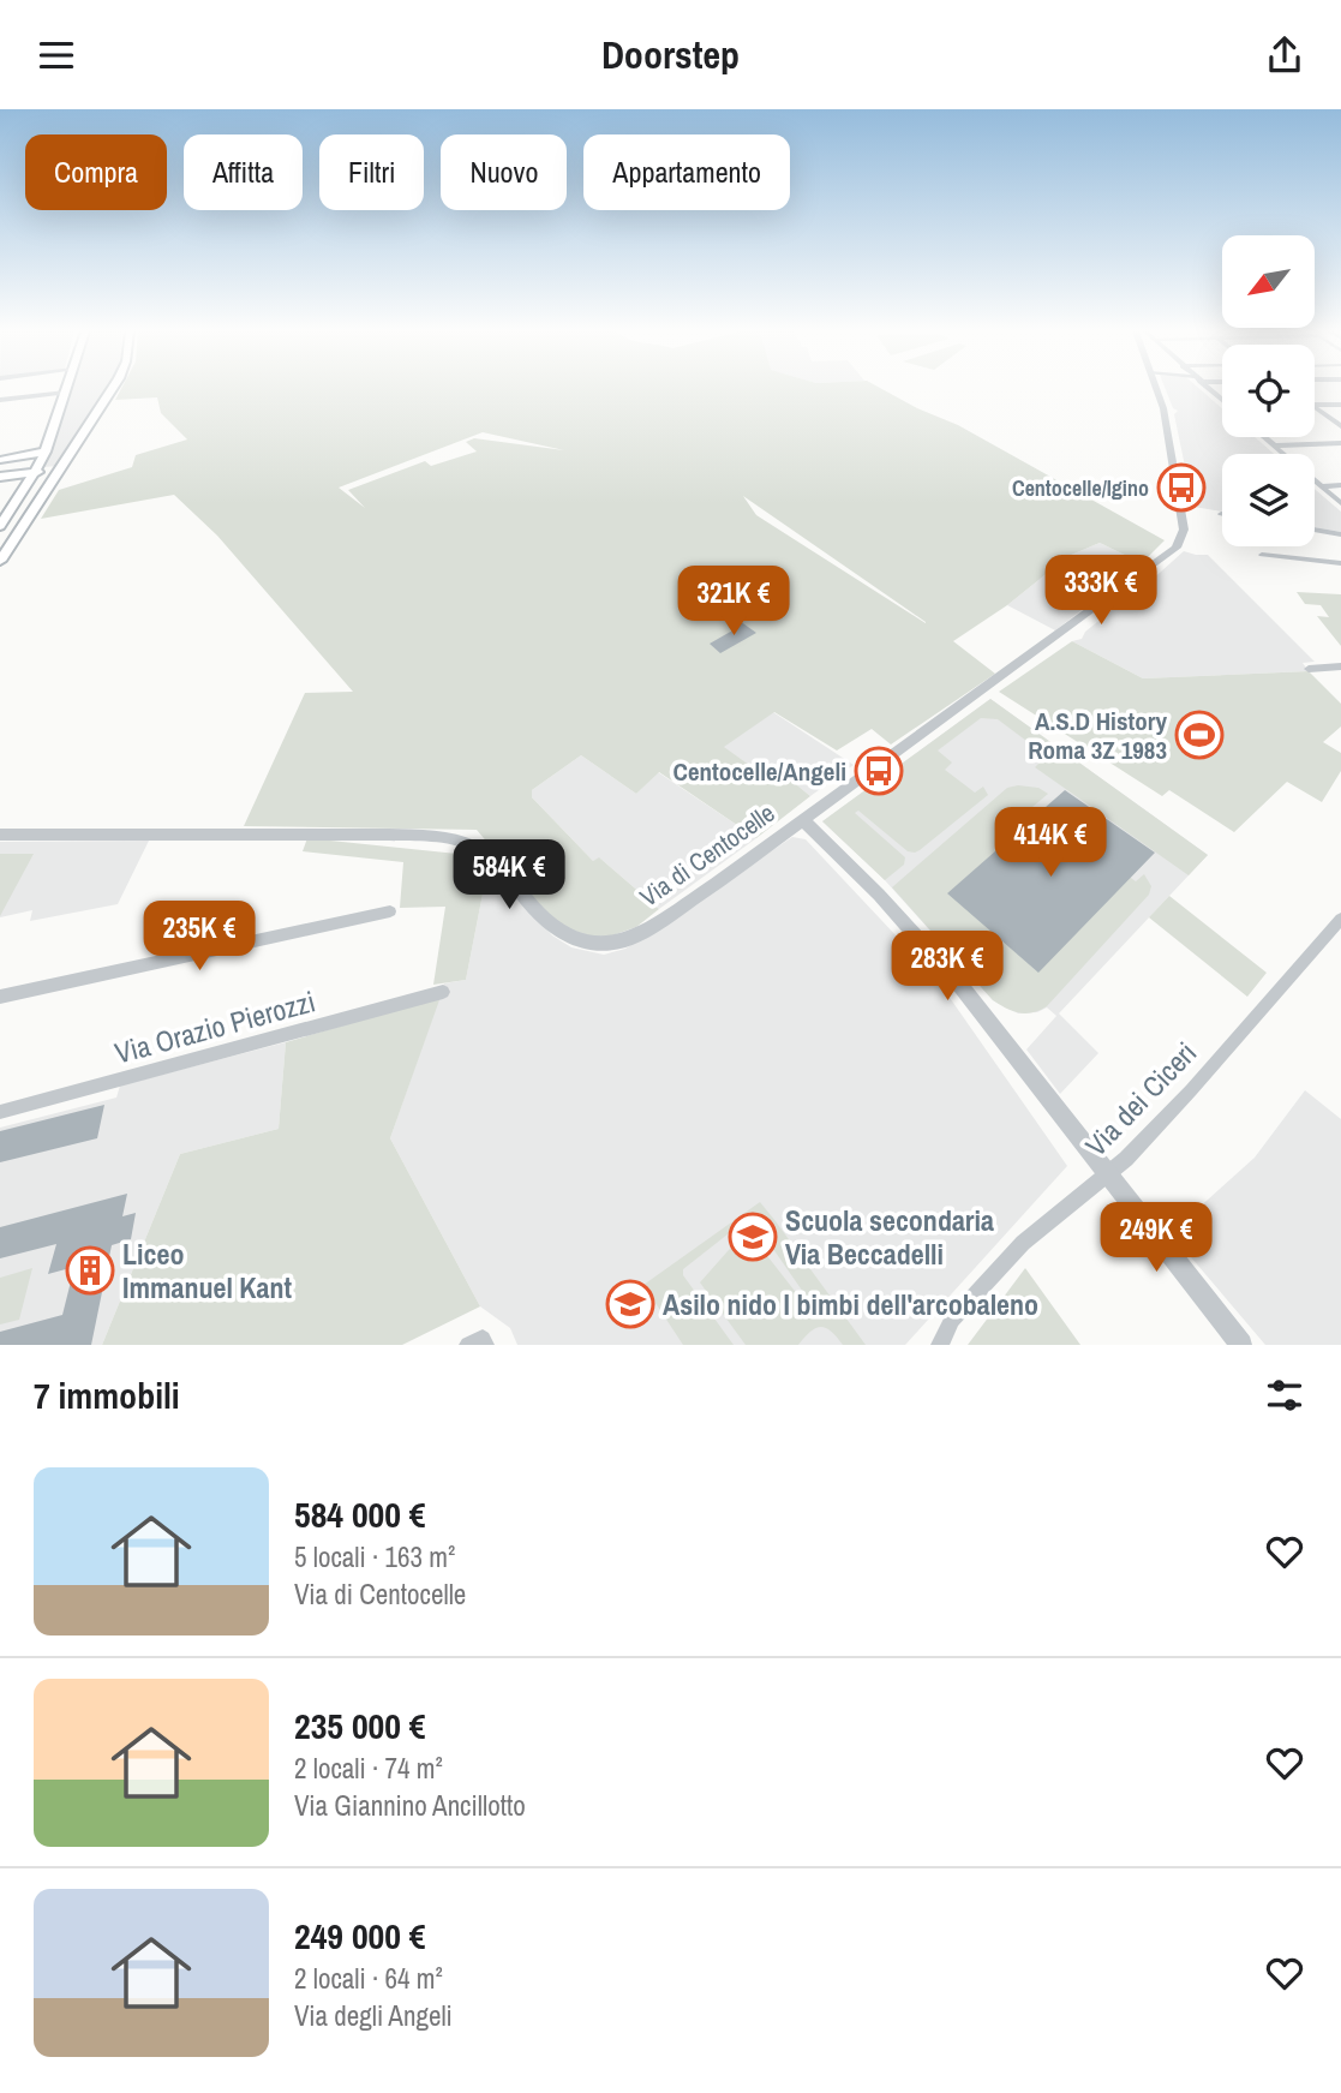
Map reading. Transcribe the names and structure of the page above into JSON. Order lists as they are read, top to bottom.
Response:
{
  "streets": {
    "street": ["Via di Centocelle", "Via Orazio Pierozzi", "Via dei Ciceri"]
  },
  "places": {
    "bus stop": ["Centocelle/Igino", "Centocelle/Angeli"],
    "sports": ["A.S.D History Roma 3Z 1983"],
    "school or university": ["Scuola secondaria Via Beccadelli", "Asilo nido I bimbi dell'arcobaleno"],
    "building": ["Liceo Immanuel Kant"]
  },
  "north": "bottom left",
  "page": {
    "header": "Doorstep",
    "chip": [
      "Compra",
      "Affitta",
      "Filtri",
      "Nuovo",
      "Appartamento"
    ],
    "price": [
      "333K €",
      "321K €",
      "414K €",
      "584K €",
      "235K €",
      "283K €",
      "249K €"
    ],
    "heading": "7 immobili",
    "list": [
      {
        "name": "584 000 €",
        "note": "5 locali · 163 m² · Via di Centocelle"
      },
      {
        "name": "235 000 €",
        "note": "2 locali · 74 m² · Via Giannino Ancillotto"
      },
      {
        "name": "249 000 €",
        "note": "2 locali · 64 m² · Via degli Angeli"
      }
    ]
  }
}
